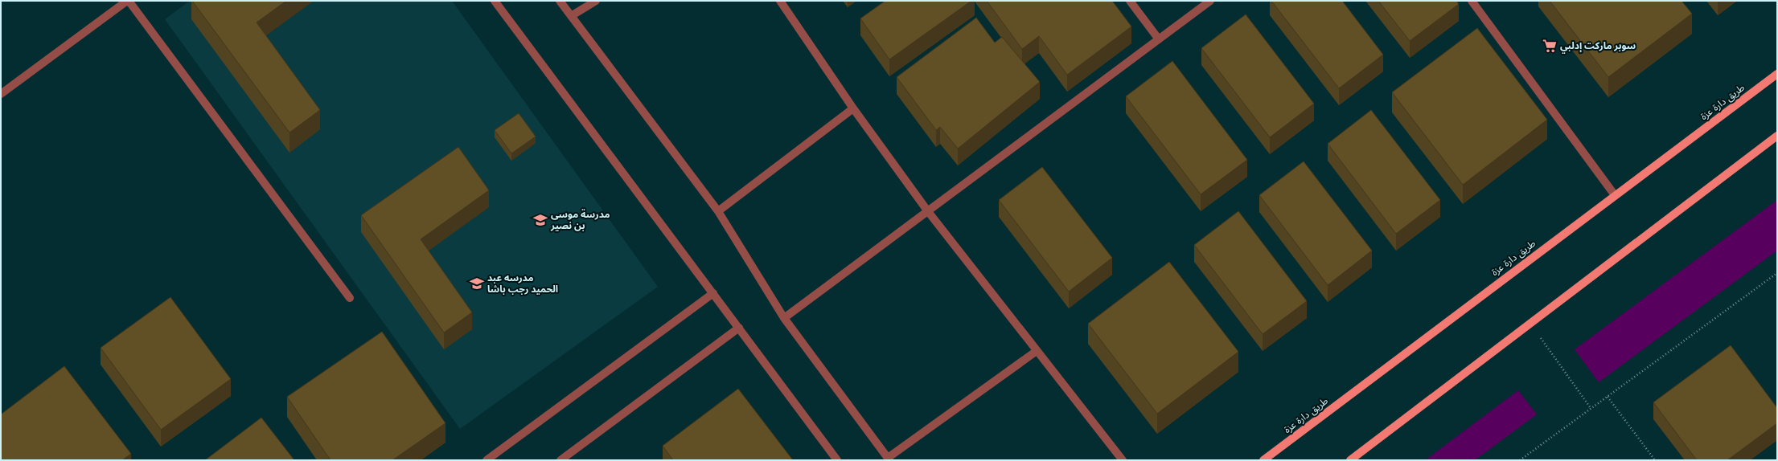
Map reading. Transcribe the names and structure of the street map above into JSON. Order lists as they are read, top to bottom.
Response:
{
  "streets": {
    "main road": ["طريق دارة عزة"]
  },
  "places": {
    "supermarket": ["سوبر ماركت إدلبي"],
    "school or university": ["مدرسة موسى بن نصير", "مدرسه عبد الحميد رجب باشا"]
  }
}
